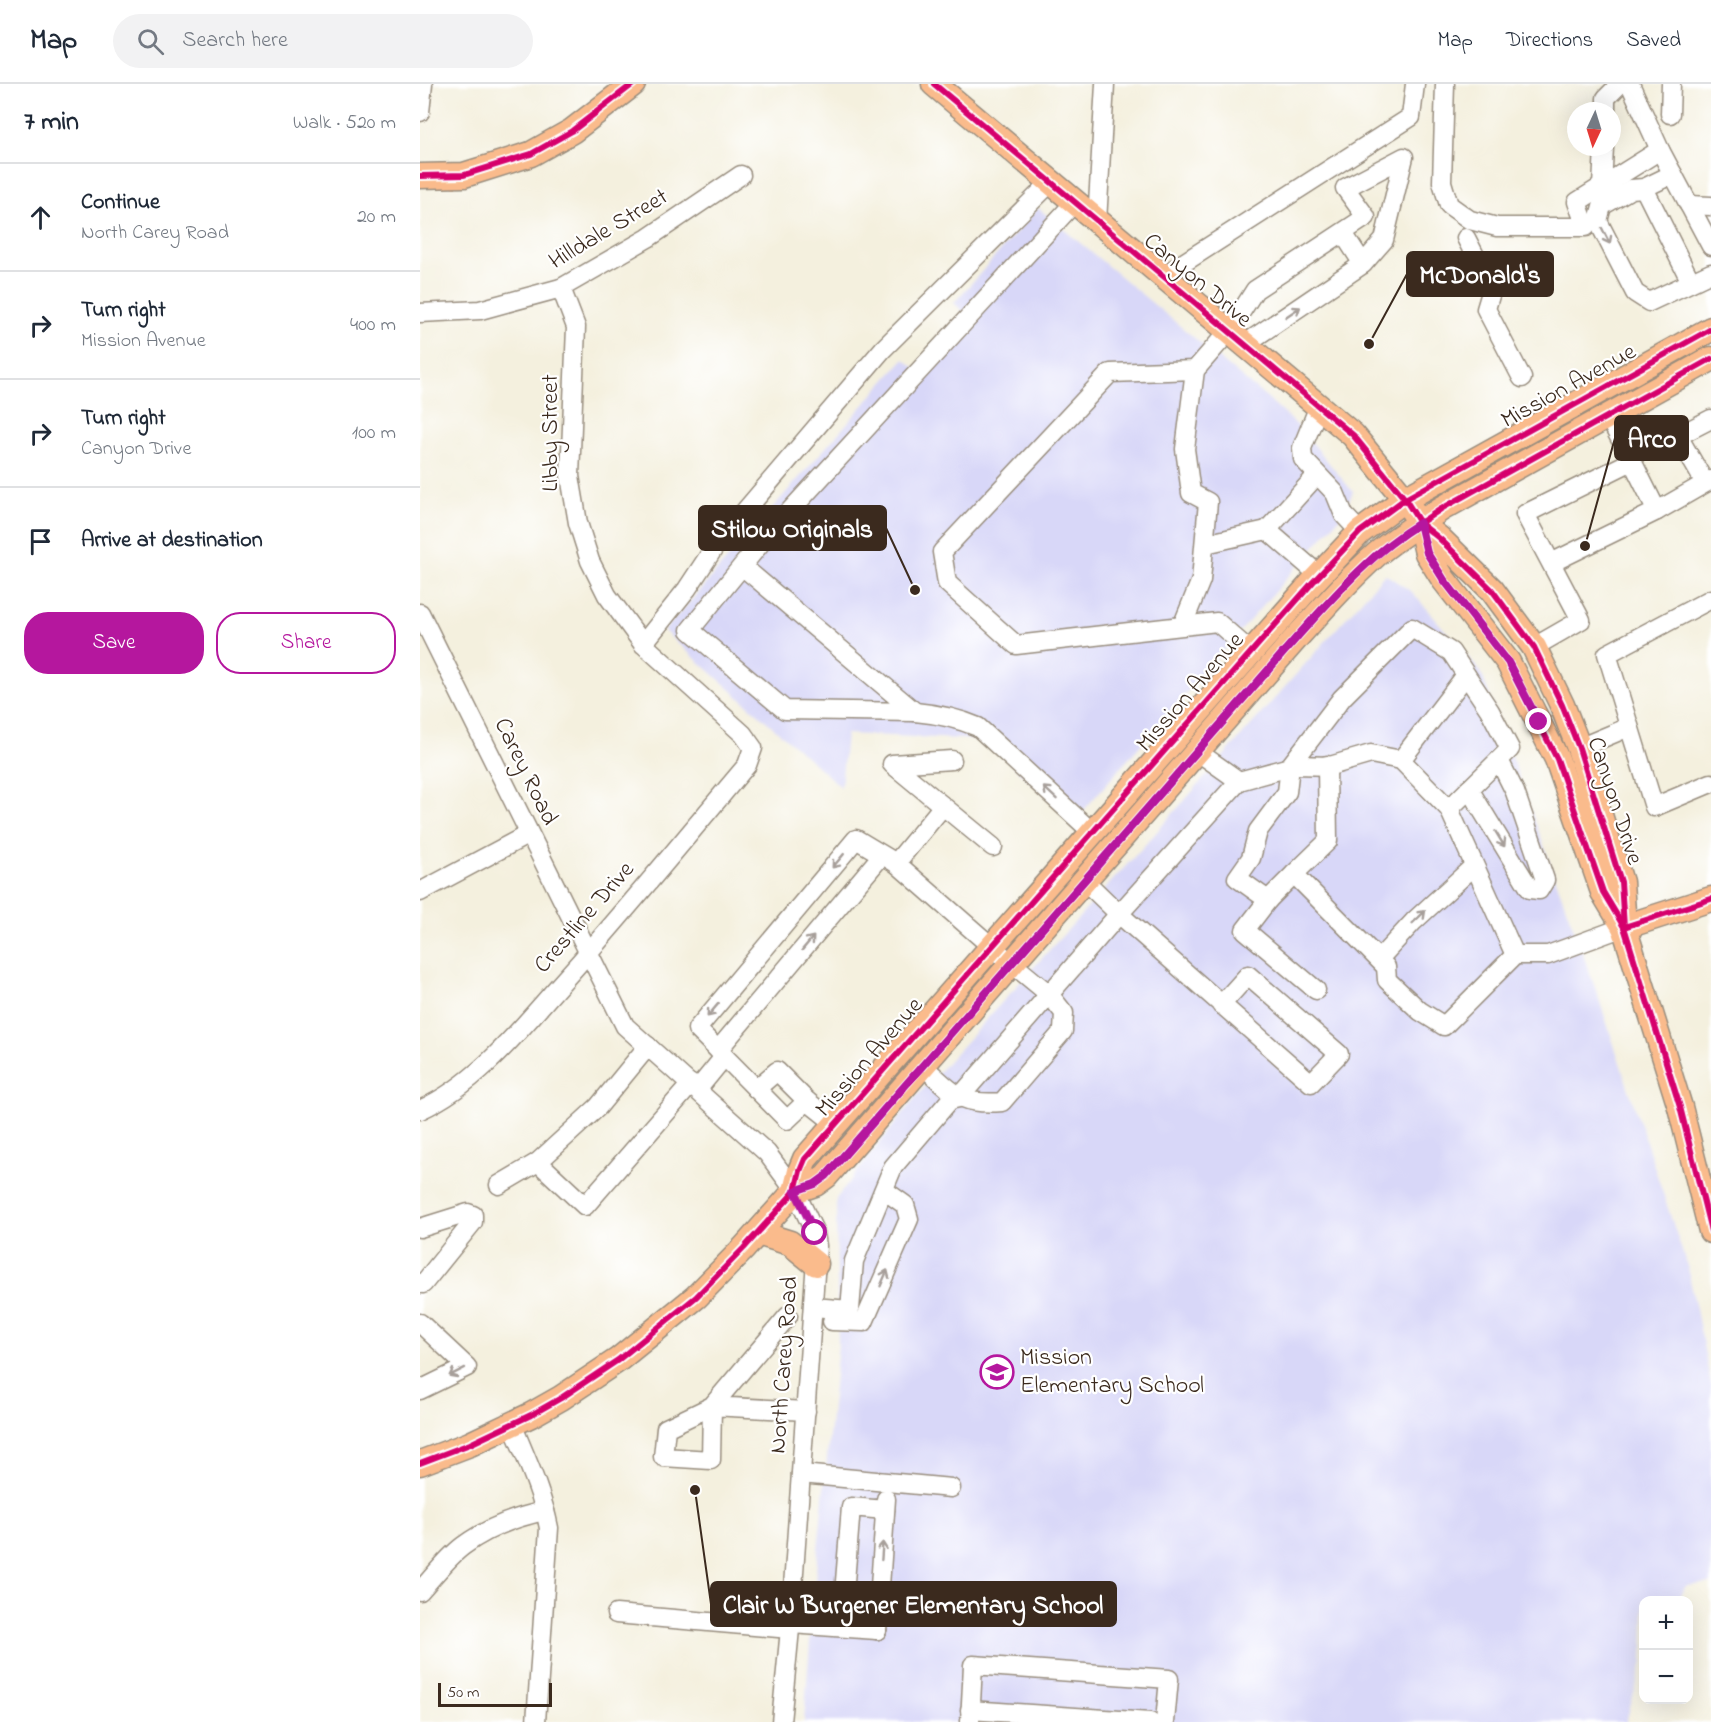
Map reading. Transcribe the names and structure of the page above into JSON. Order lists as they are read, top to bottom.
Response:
{
  "streets": {
    "main road": ["Canyon Drive", "Mission Avenue"],
    "street": [
      "Hilldale Street",
      "Libby Street",
      "Carey Road",
      "Crestline Drive",
      "North Carey Road"
    ]
  },
  "crossings": [
    ["Hilldale Street", "Libby Street"],
    ["Canyon Drive", "Mission Avenue"],
    ["Mission Avenue", "North Carey Road"],
    ["Libby Street", "Crestline Drive"],
    ["Carey Road", "Crestline Drive"],
    ["Carey Road", "North Carey Road"],
    ["Crestline Drive", "North Carey Road"]
  ],
  "places": {
    "other": [
      "McDonald's",
      "Arco",
      "Stilow Originals",
      "Clair W Burgener Elementary School"
    ],
    "school or university": ["Mission Elementary School"]
  },
  "scale_bar": "50 m",
  "north": "bottom",
  "page": {
    "header": "Map",
    "search": "Search here",
    "nav": ["Map", "Directions", "Saved"],
    "heading": ["7 min", "Walk · 520 m"],
    "list": [
      ["Continue", "North Carey Road", "20 m"],
      ["Turn right", "Mission Avenue", "400 m"],
      ["Turn right", "Canyon Drive", "100 m"],
      "Arrive at destination"
    ],
    "buttons": ["Save", "Share"],
    "map_buttons": ["+", "−"],
    "scale": "50 m"
  }
}
